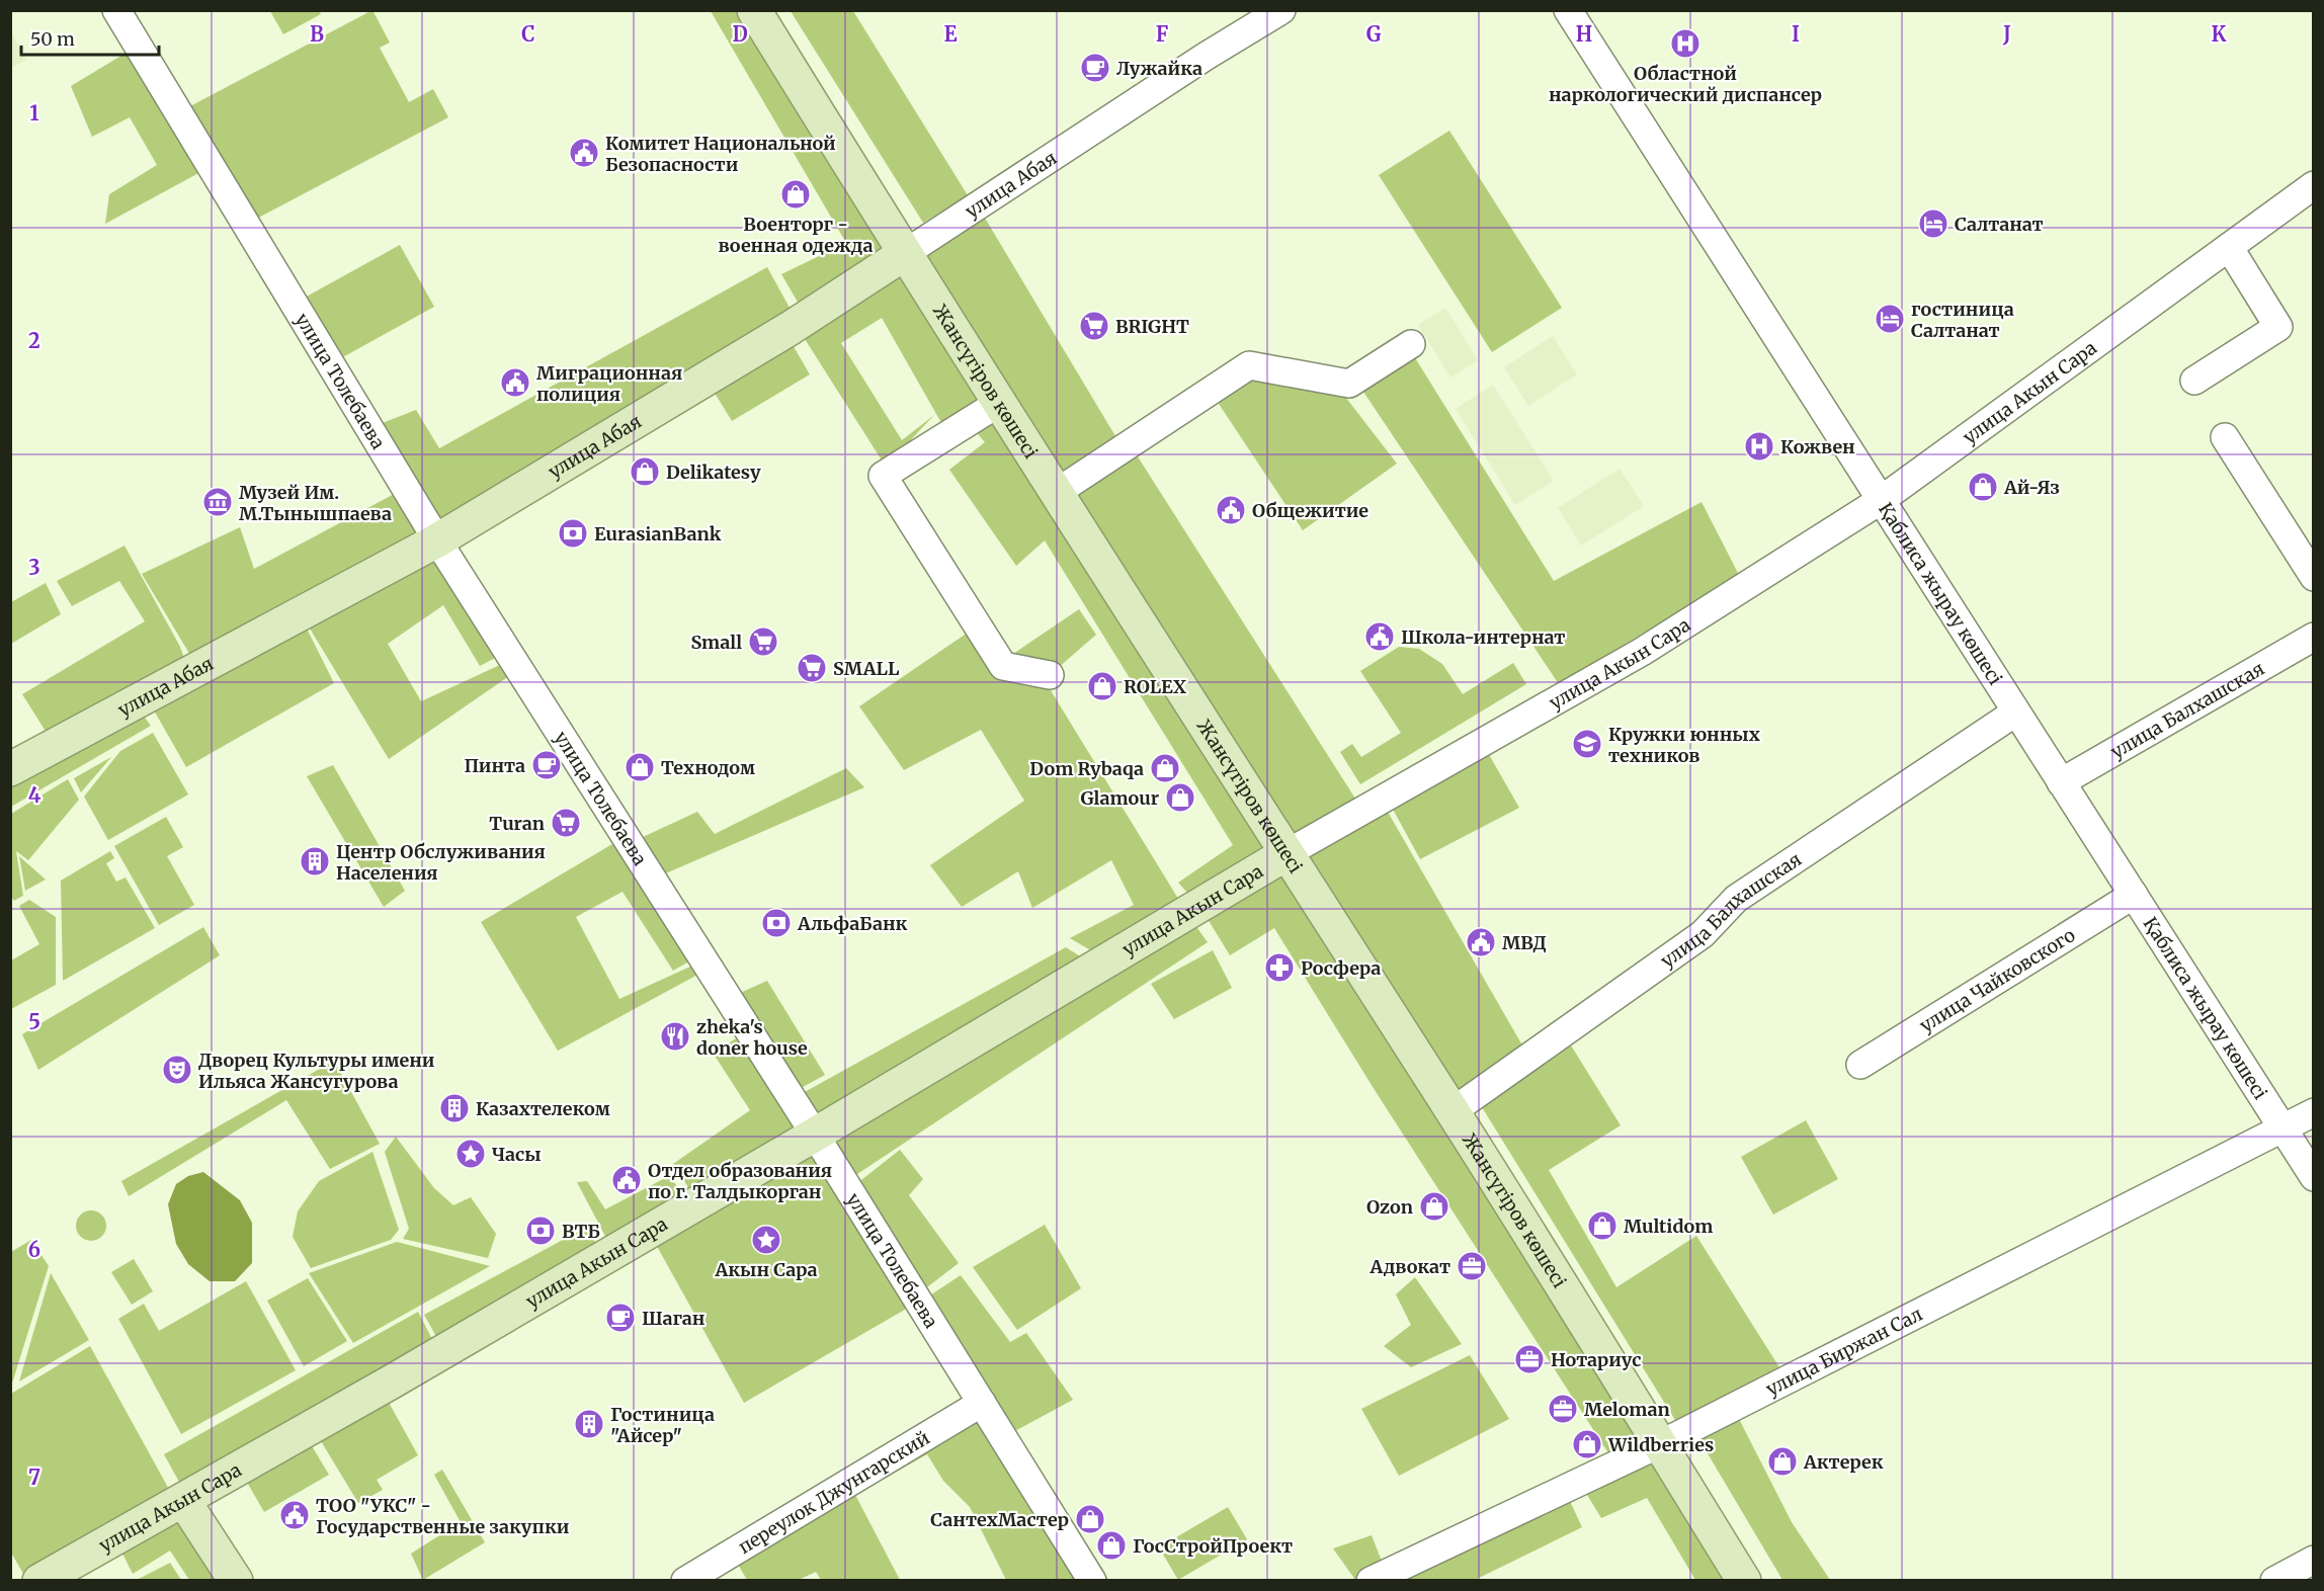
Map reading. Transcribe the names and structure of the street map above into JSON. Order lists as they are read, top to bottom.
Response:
{
  "streets": {
    "main road": ["улица Абая", "Жансүгіров көшесі", "улица Акын Сара"],
    "street": [
      "улица Толебаева",
      "Қаблиса жырау көшесі",
      "улица Балхашская",
      "улица Чайковского",
      "улица Биржан Сал",
      "переулок Джунгарский"
    ]
  },
  "crossings": [
    ["улица Абая", "улица Толебаева"],
    ["улица Абая", "Жансүгіров көшесі"],
    ["улица Толебаева", "улица Акын Сара"],
    ["улица Толебаева", "переулок Джунгарский"],
    ["Жансүгіров көшесі", "улица Акын Сара"],
    ["Жансүгіров көшесі", "улица Балхашская"],
    ["Жансүгіров көшесі", "улица Биржан Сал"],
    ["улица Акын Сара", "Қаблиса жырау көшесі"],
    ["Қаблиса жырау көшесі", "улица Балхашская"],
    ["Қаблиса жырау көшесі", "улица Чайковского"],
    ["Қаблиса жырау көшесі", "улица Биржан Сал"]
  ],
  "places": {
    "hospital": ["Областной наркологический диспансер", "Кожвен"],
    "cafe": ["Лужайка", "Пинта", "Шаган"],
    "public building": [
      "Комитет Национальной Безопасности",
      "Миграционная полиция",
      "Общежитие",
      "Школа-интернат",
      "МВД",
      "Отдел образования по г. Талдыкорган",
      "ТОО \"УКС\" - Государственные закупки"
    ],
    "shop": [
      "Военторг - военная одежда",
      "Delikatesy",
      "Ай-Яз",
      "ROLEX",
      "Технодом",
      "Dom Rybaqa",
      "Glamour",
      "Ozon",
      "Multidom",
      "Wildberries",
      "Актерек",
      "СантехМастер",
      "ГосСтройПроект"
    ],
    "hotel": ["Салтанат", "гостиница Салтанат"],
    "supermarket": [
      "BRIGHT",
      "Small",
      "SMALL",
      "Turan"
    ],
    "museum": ["Музей Им. М.Тынышпаева"],
    "bank": ["EurasianBank", "АльфаБанк", "ВТБ"],
    "school or university": ["Кружки юнных техников"],
    "building": ["Центр Обслуживания Населения", "Казахтелеком", "Гостиница \"Айсер\""],
    "pharmacy": ["Росфера"],
    "restaurant": ["zheka's doner house"],
    "theatre": ["Дворец Культуры имени Ильяса Жансугурова"],
    "place": ["Часы", "Акын Сара"],
    "office": ["Адвокат", "Нотариус", "Meloman"]
  },
  "scale_bar": "50 m",
  "grid": {
    "columns": [
      "B",
      "C",
      "D",
      "E",
      "F",
      "G",
      "H",
      "I",
      "J",
      "K"
    ],
    "rows": [
      "1",
      "2",
      "3",
      "4",
      "5",
      "6",
      "7"
    ]
  }
}
